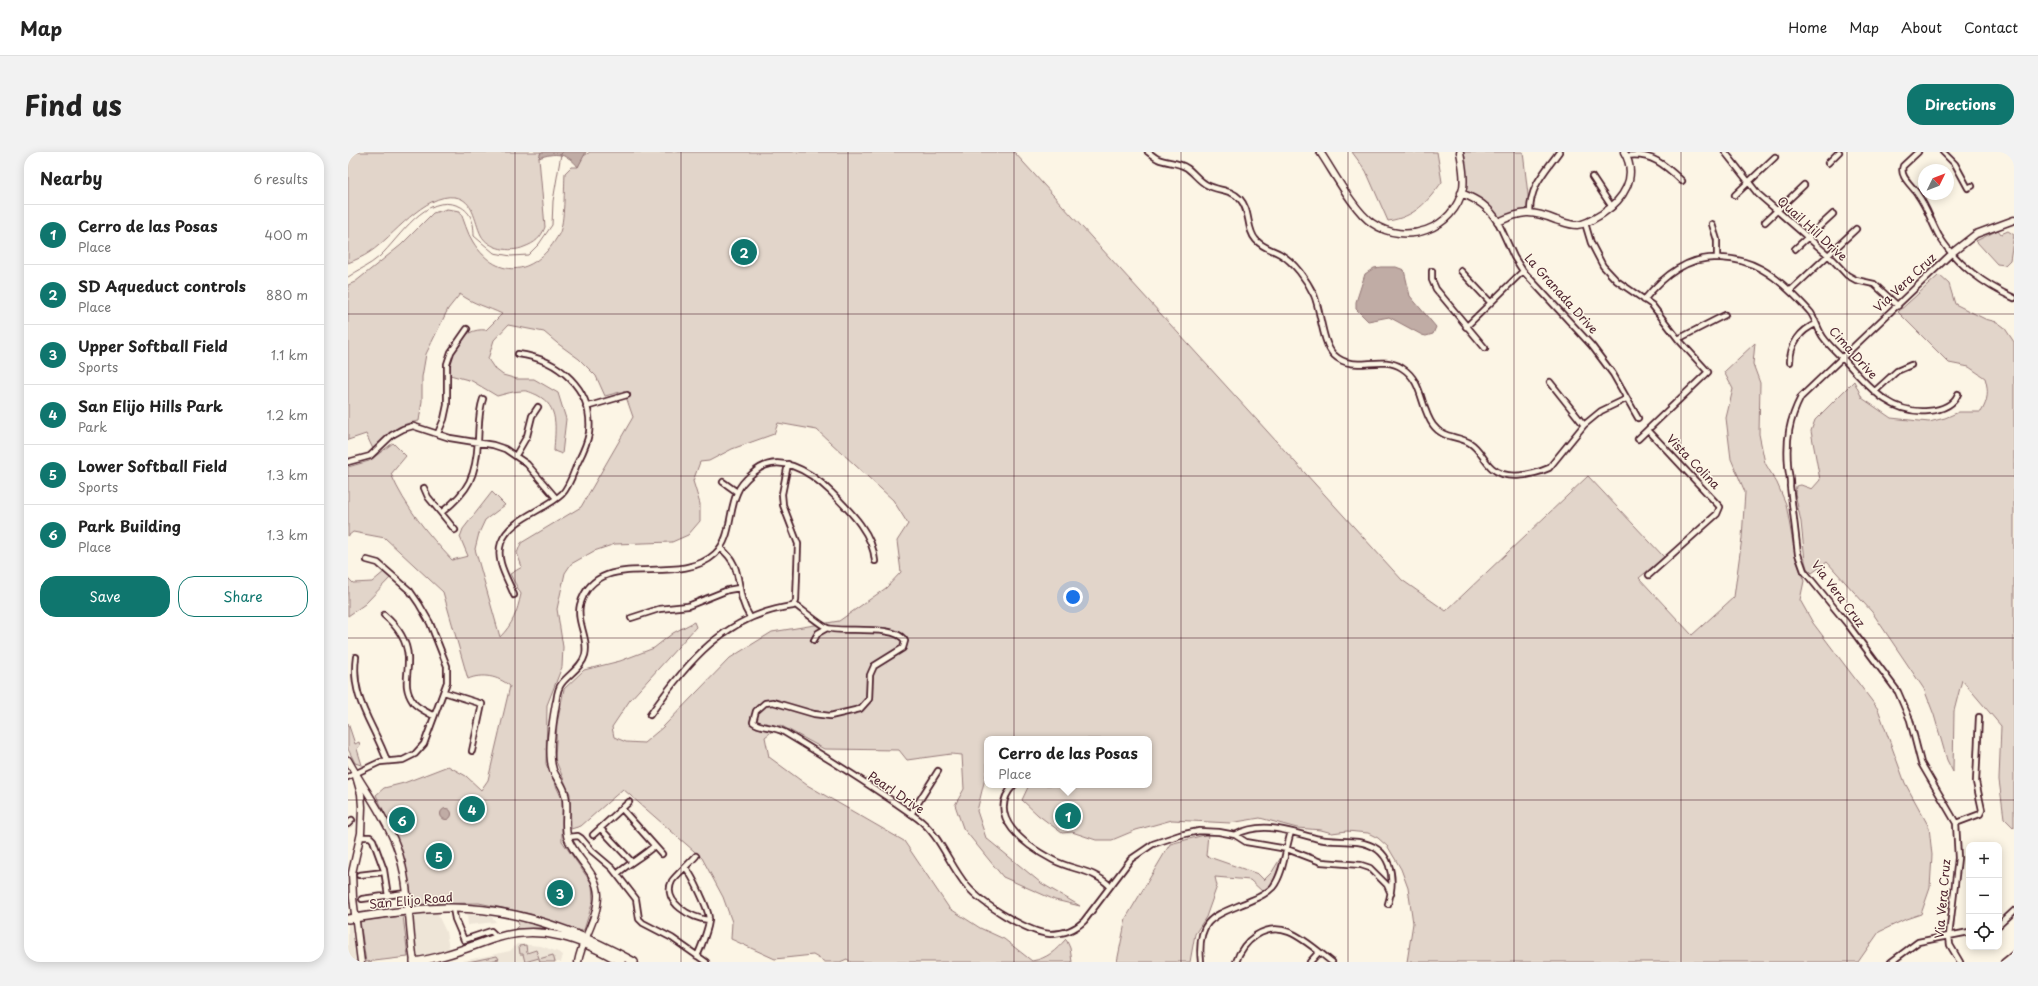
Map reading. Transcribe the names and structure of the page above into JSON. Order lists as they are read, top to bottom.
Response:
{
  "streets": {
    "main road": ["San Elijo Road"],
    "street": [
      "Quail Hill Drive",
      "Via Vera Cruz",
      "La Granada Drive",
      "Cima Drive",
      "Vista Colina",
      "Pearl Drive"
    ]
  },
  "crossings": [
    ["Quail Hill Drive", "Via Vera Cruz"],
    ["Via Vera Cruz", "Cima Drive"]
  ],
  "north": "top right",
  "page": {
    "header": "Map",
    "nav": [
      "Home",
      "Map",
      "About",
      "Contact"
    ],
    "title": "Find us",
    "buttons": [
      "Directions",
      ["Save", "Share"]
    ],
    "heading": ["Nearby", "6 results"],
    "list": [
      {
        "mark": "1",
        "name": "Cerro de las Posas",
        "note": "Place",
        "value": "400 m"
      },
      {
        "mark": "2",
        "name": "SD Aqueduct controls",
        "note": "Place",
        "value": "880 m"
      },
      {
        "mark": "3",
        "name": "Upper Softball Field",
        "note": "Sports",
        "value": "1.1 km"
      },
      {
        "mark": "4",
        "name": "San Elijo Hills Park",
        "note": "Park",
        "value": "1.2 km"
      },
      {
        "mark": "5",
        "name": "Lower Softball Field",
        "note": "Sports",
        "value": "1.3 km"
      },
      {
        "mark": "6",
        "name": "Park Building",
        "note": "Place",
        "value": "1.3 km"
      }
    ],
    "pins": [
      "2",
      "4",
      "1",
      "6",
      "5",
      "3"
    ],
    "popup": ["Cerro de las Posas", "Place"],
    "map_buttons": ["+", "−"]
  }
}
